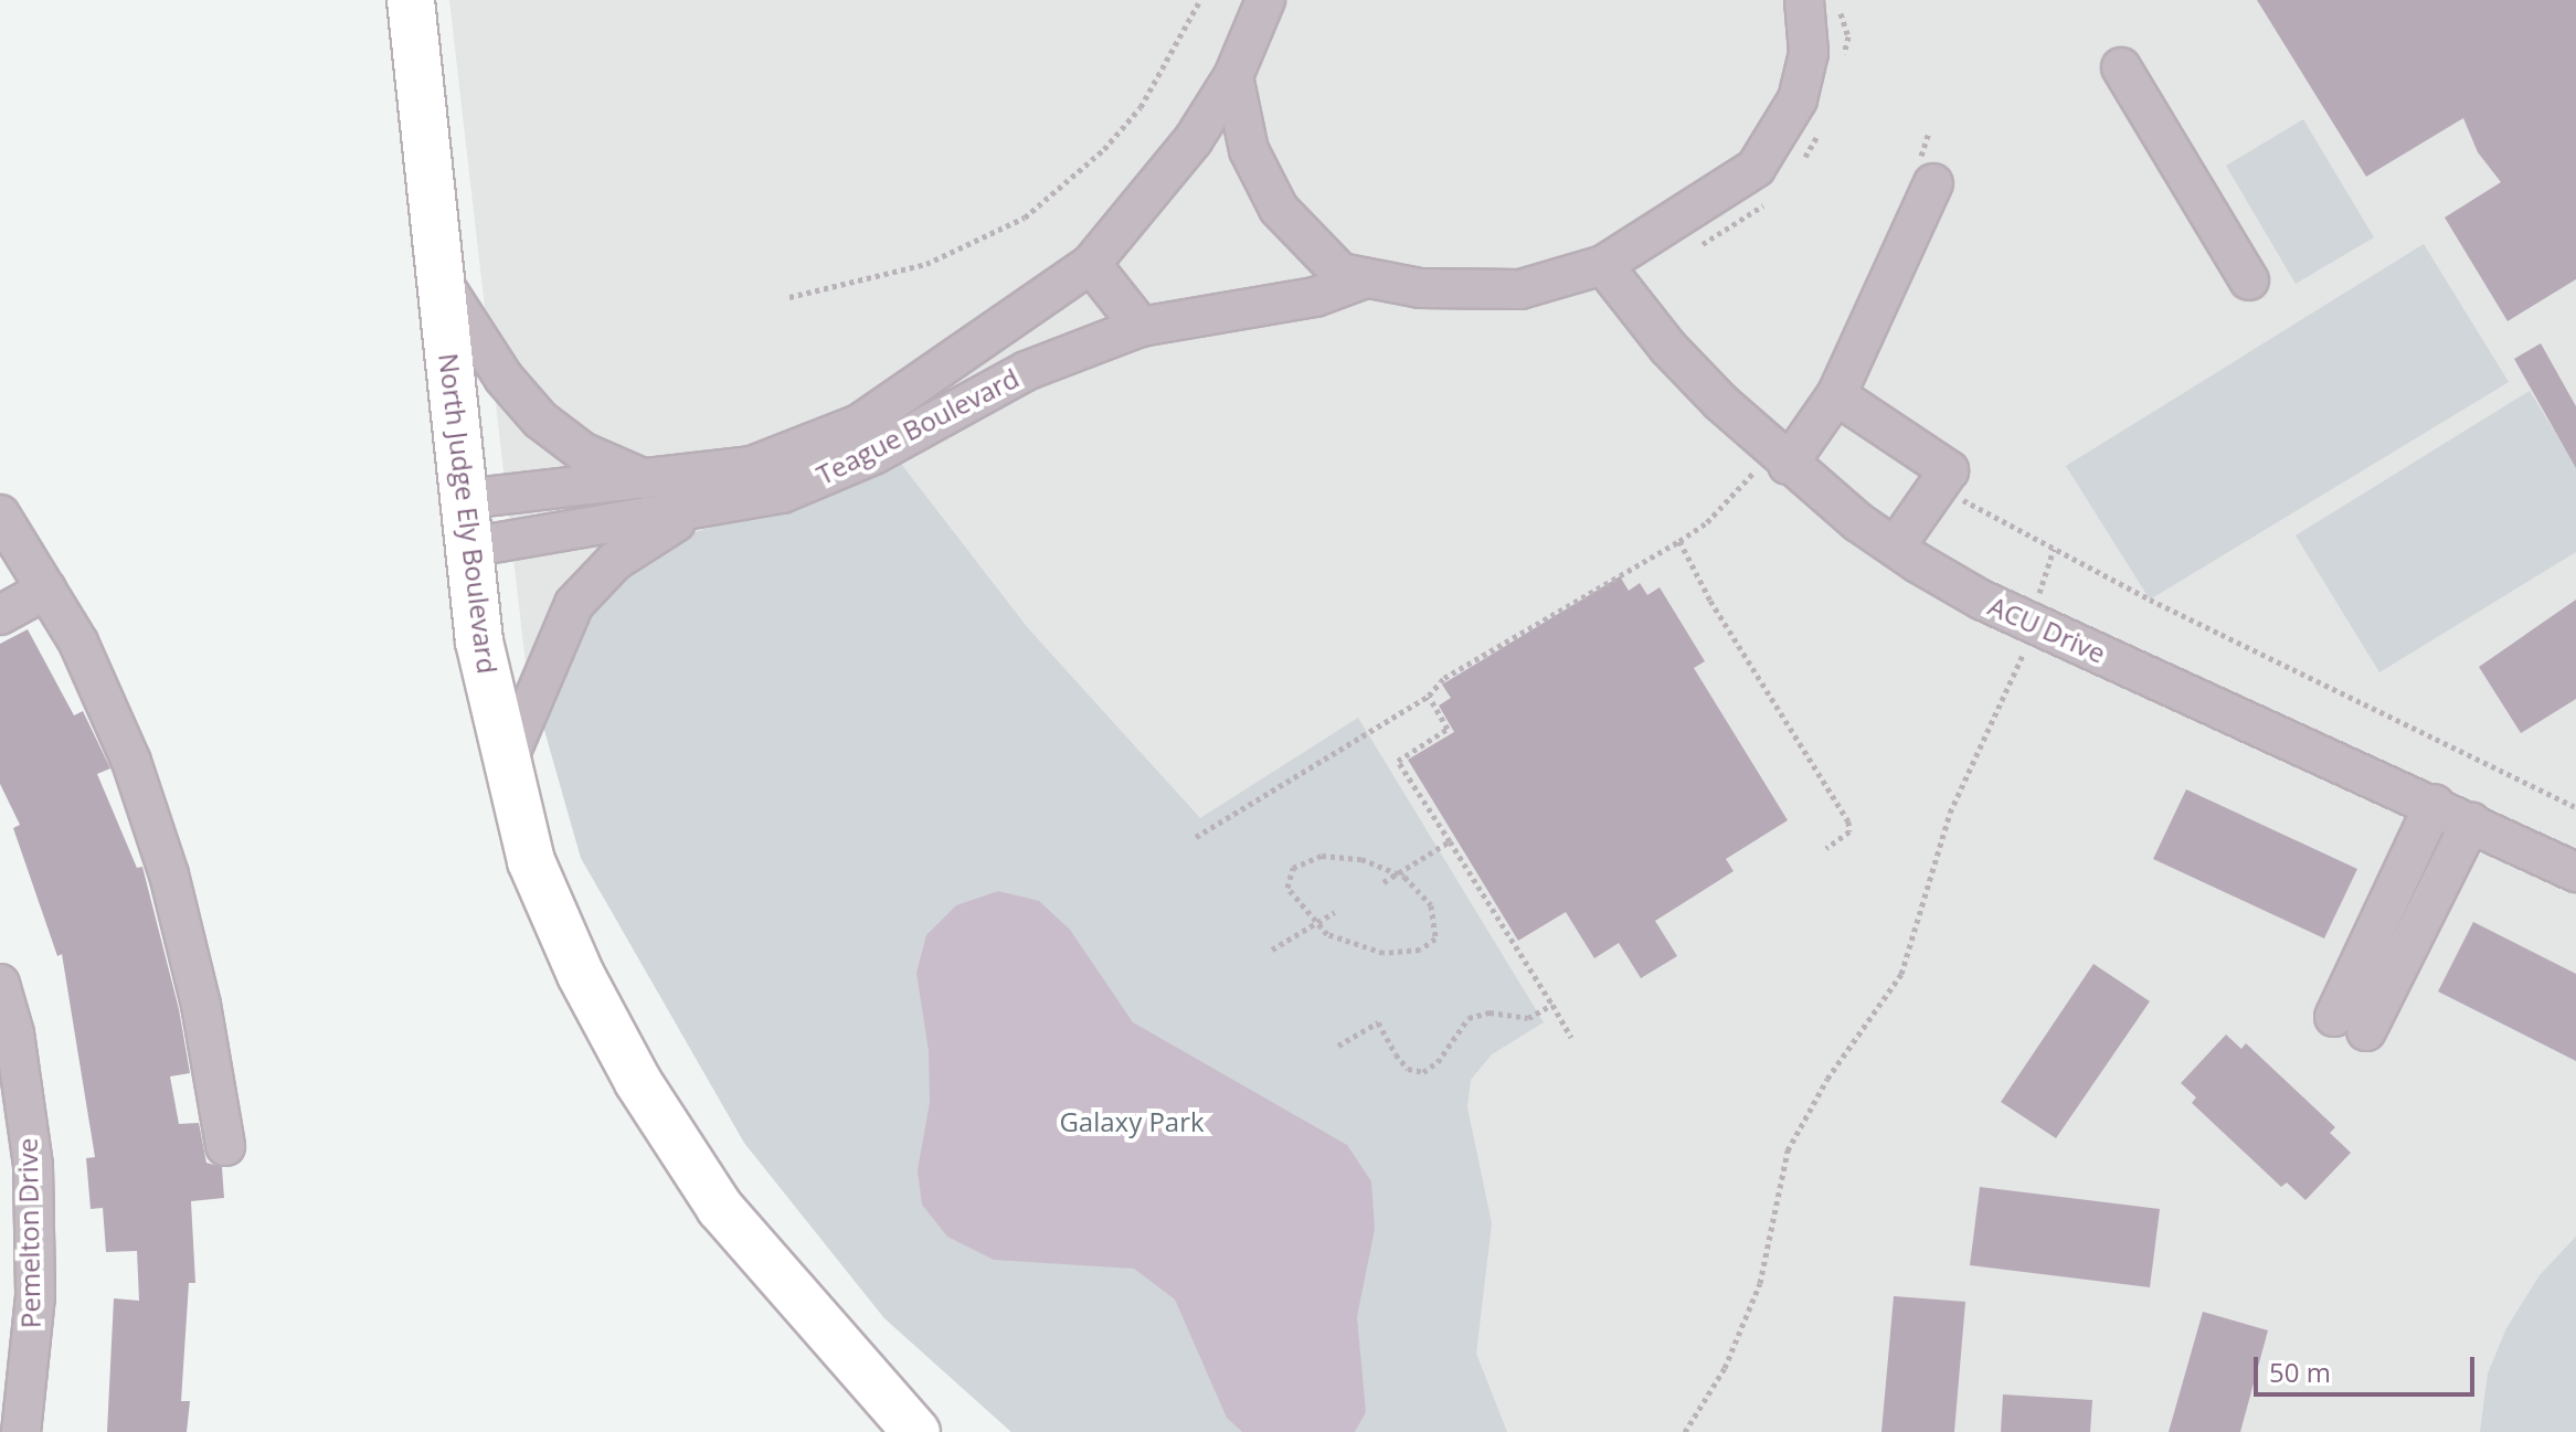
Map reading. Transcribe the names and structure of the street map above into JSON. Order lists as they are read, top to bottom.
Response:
{
  "streets": {
    "main road": ["North Judge Ely Boulevard"],
    "street": ["Teague Boulevard", "ACU Drive", "Pemelton Drive"]
  },
  "crossings": [
    ["Teague Boulevard", "North Judge Ely Boulevard"],
    ["Teague Boulevard", "ACU Drive"]
  ],
  "parks": ["Galaxy Park"],
  "scale_bar": "50 m"
}
